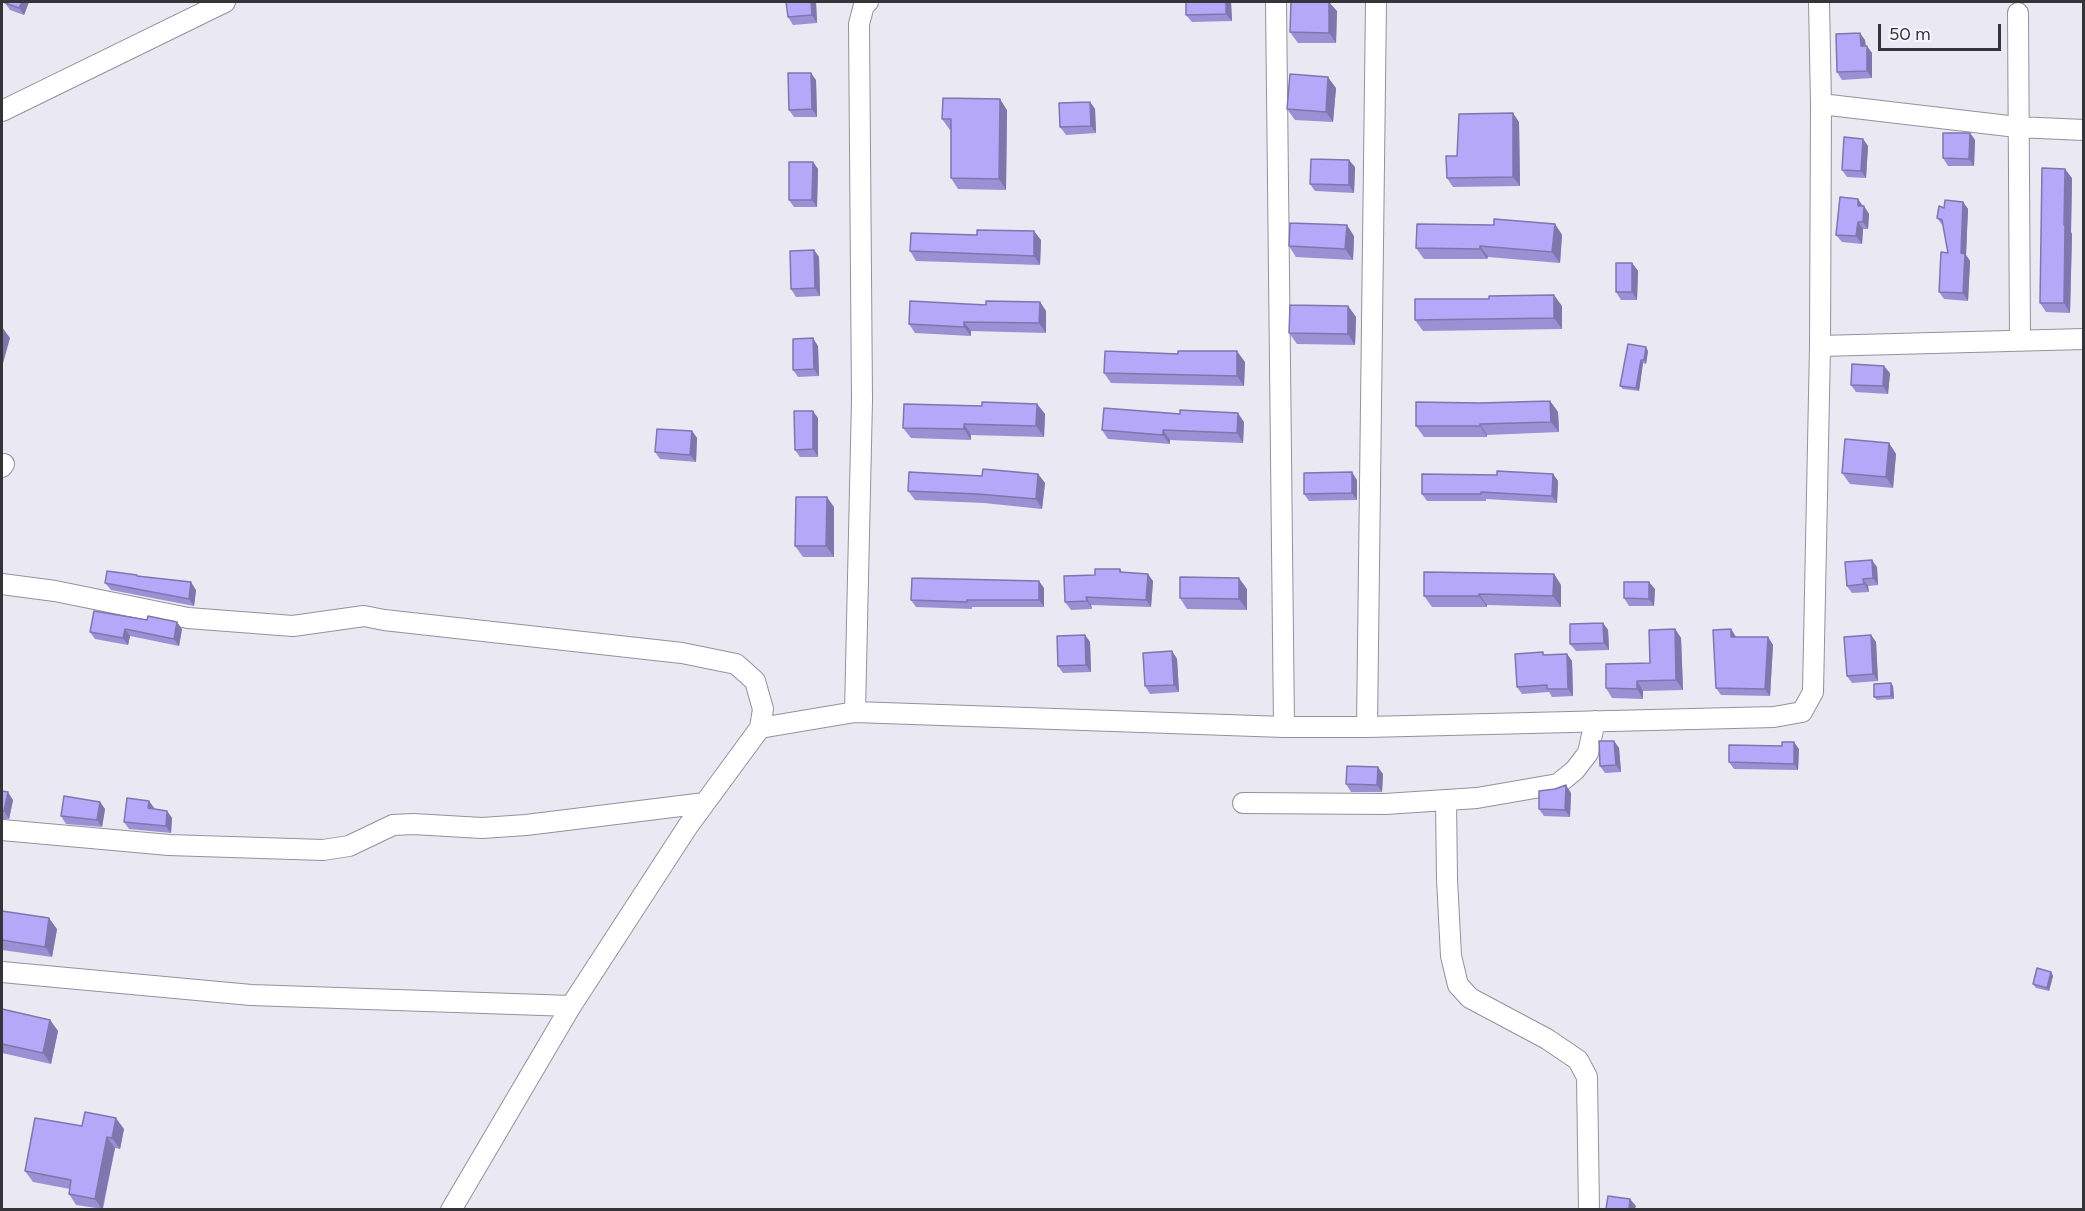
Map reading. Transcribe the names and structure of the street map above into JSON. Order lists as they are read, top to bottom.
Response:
{
  "scale_bar": "50 m"
}
